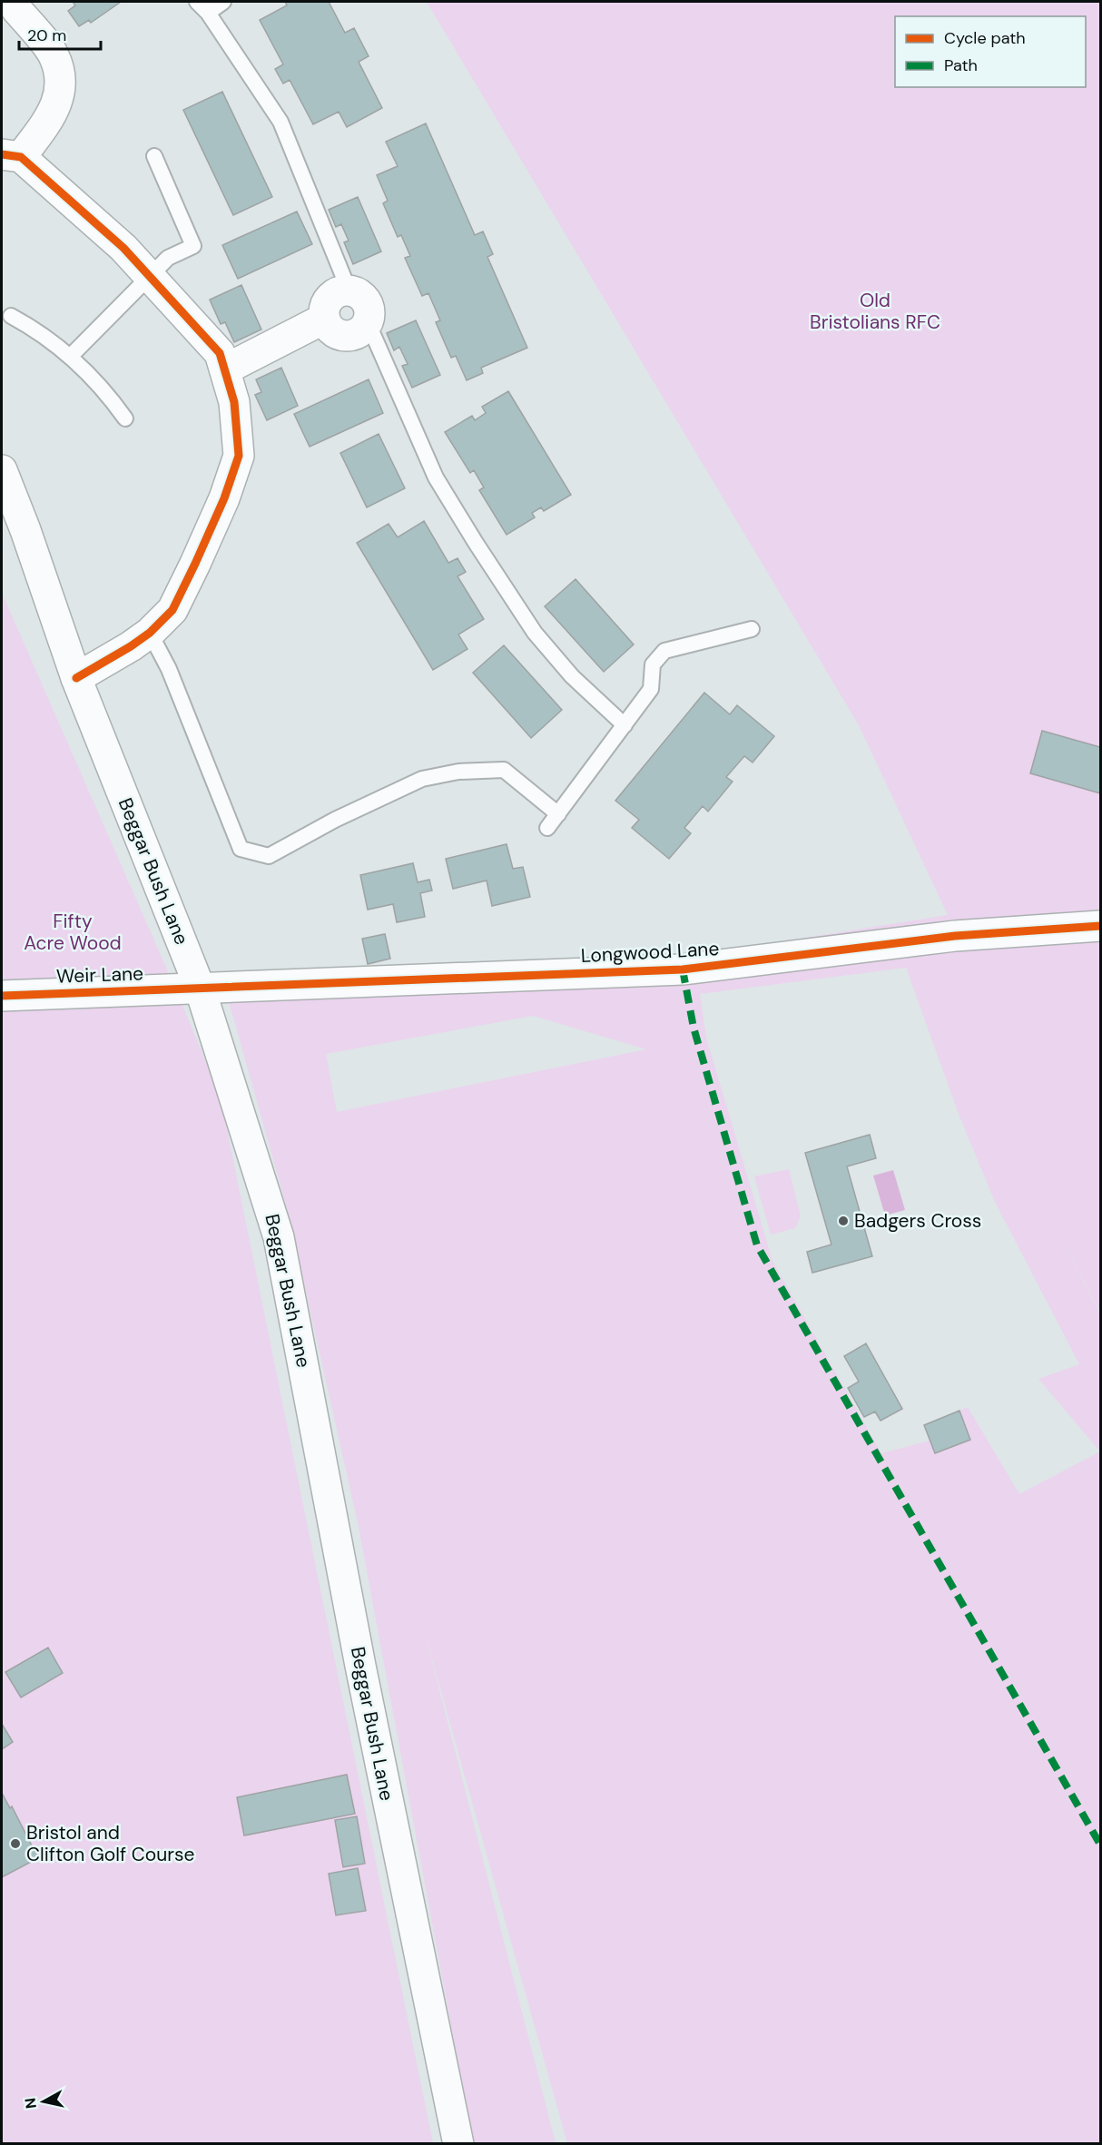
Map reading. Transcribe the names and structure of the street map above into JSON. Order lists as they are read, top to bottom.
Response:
{
  "streets": {
    "street": ["Beggar Bush Lane", "Longwood Lane", "Weir Lane"]
  },
  "crossings": [
    ["Beggar Bush Lane", "Longwood Lane"],
    ["Beggar Bush Lane", "Weir Lane"],
    ["Longwood Lane", "Weir Lane"]
  ],
  "parks": ["Old Bristolians RFC", "Fifty Acre Wood"],
  "places": ["Badgers Cross", "Bristol and Clifton Golf Course"],
  "legend": ["Cycle path", "Path"],
  "scale_bar": "20 m",
  "north": "left"
}
